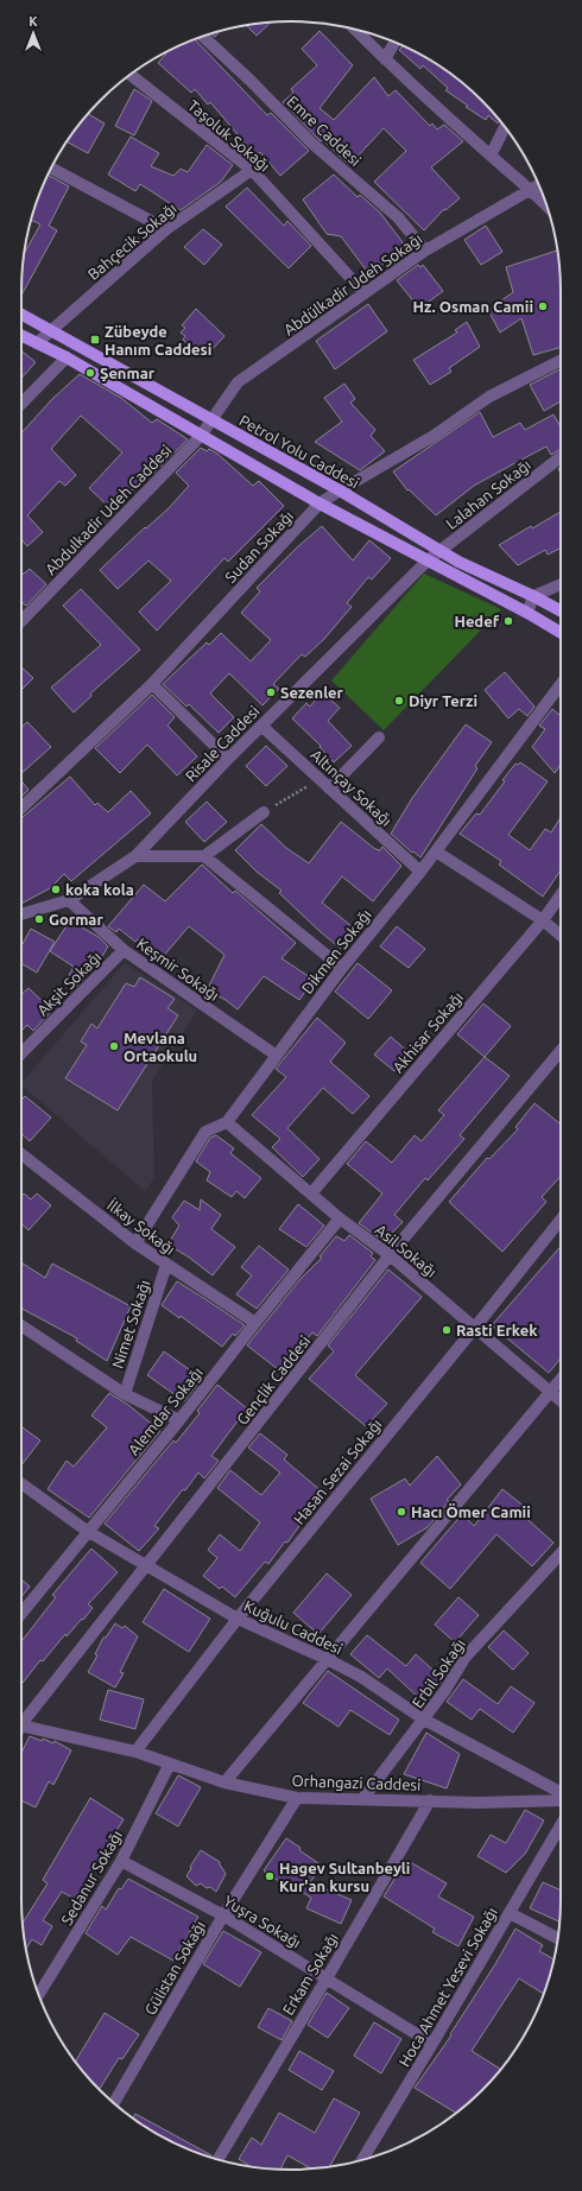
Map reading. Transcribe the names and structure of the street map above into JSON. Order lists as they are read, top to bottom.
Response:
{
  "streets": {
    "main road": ["Petrol Yolu Caddesi"],
    "street": [
      "Emre Caddesi",
      "Taşoluk Sokağı",
      "Bahçecik Sokağı",
      "Abdülkadir Udeh Sokağı",
      "Lalahan Sokağı",
      "Abdulkadir Udeh Caddesi",
      "Sudan Sokağı",
      "Risale Caddesi",
      "Altınçay Sokağı",
      "Dikmen Sokağı",
      "Keşmir Sokağı",
      "Akşit Sokağı",
      "Akhisar Sokağı",
      "İlkay Sokağı",
      "Asil Sokağı",
      "Nimet Sokağı",
      "Gençlik Caddesi",
      "Alemdar Sokağı",
      "Hasan Sezai Sokağı",
      "Kuğulu Caddesi",
      "Erbil Sokağı",
      "Orhangazi Caddesi",
      "Sedanur Sokağı",
      "Yuşra Sokağı",
      "Gülistan Sokağı",
      "Erkam Sokağı",
      "Hoca Ahmet Yesevi Sokağı"
    ]
  },
  "crossings": [
    ["Emre Caddesi", "Abdülkadir Udeh Sokağı"],
    ["Taşoluk Sokağı", "Bahçecik Sokağı"],
    ["Taşoluk Sokağı", "Abdülkadir Udeh Sokağı"],
    ["Bahçecik Sokağı", "Petrol Yolu Caddesi"],
    ["Abdülkadir Udeh Sokağı", "Petrol Yolu Caddesi"],
    ["Abdülkadir Udeh Sokağı", "Abdulkadir Udeh Caddesi"],
    ["Petrol Yolu Caddesi", "Lalahan Sokağı"],
    ["Petrol Yolu Caddesi", "Sudan Sokağı"],
    ["Lalahan Sokağı", "Risale Caddesi"],
    ["Risale Caddesi", "Altınçay Sokağı"],
    ["Risale Caddesi", "Keşmir Sokağı"],
    ["Altınçay Sokağı", "Dikmen Sokağı"],
    ["Dikmen Sokağı", "Keşmir Sokağı"],
    ["Dikmen Sokağı", "İlkay Sokağı"],
    ["Dikmen Sokağı", "Asil Sokağı"],
    ["Keşmir Sokağı", "Akşit Sokağı"],
    ["Akhisar Sokağı", "Asil Sokağı"],
    ["İlkay Sokağı", "Nimet Sokağı"],
    ["İlkay Sokağı", "Alemdar Sokağı"],
    ["Asil Sokağı", "Gençlik Caddesi"],
    ["Asil Sokağı", "Alemdar Sokağı"],
    ["Asil Sokağı", "Hasan Sezai Sokağı"],
    ["Nimet Sokağı", "Alemdar Sokağı"],
    ["Gençlik Caddesi", "Kuğulu Caddesi"],
    ["Alemdar Sokağı", "Kuğulu Caddesi"],
    ["Hasan Sezai Sokağı", "Kuğulu Caddesi"],
    ["Hasan Sezai Sokağı", "Orhangazi Caddesi"],
    ["Kuğulu Caddesi", "Erbil Sokağı"],
    ["Erbil Sokağı", "Orhangazi Caddesi"],
    ["Orhangazi Caddesi", "Sedanur Sokağı"],
    ["Orhangazi Caddesi", "Gülistan Sokağı"],
    ["Orhangazi Caddesi", "Erkam Sokağı"],
    ["Sedanur Sokağı", "Yuşra Sokağı"],
    ["Yuşra Sokağı", "Gülistan Sokağı"],
    ["Yuşra Sokağı", "Erkam Sokağı"],
    ["Yuşra Sokağı", "Hoca Ahmet Yesevi Sokağı"]
  ],
  "places": {
    "other": [
      "Hz. Osman Camii",
      "Şenmar",
      "Hedef",
      "Sezenler",
      "Diyr Terzi",
      "koka kola",
      "Gormar",
      "Mevlana Ortaokulu",
      "Rasti Erkek",
      "Hacı Ömer Camii",
      "Hagev Sultanbeyli Kur'an kursu"
    ],
    "transit": ["Zübeyde Hanım Caddesi"]
  },
  "north": "top"
}
